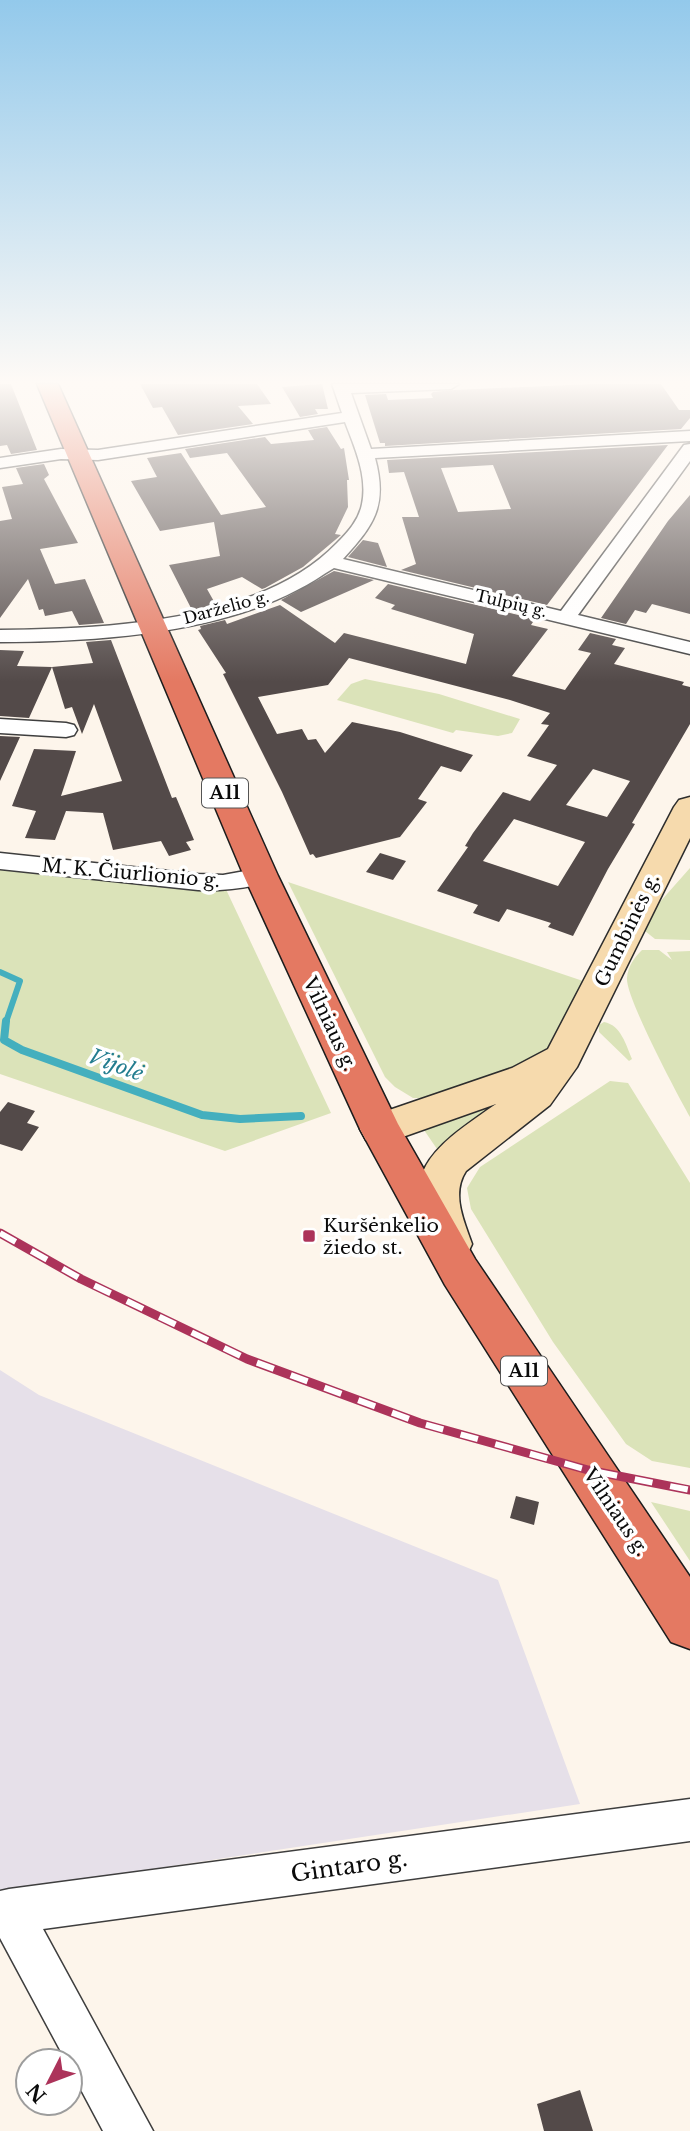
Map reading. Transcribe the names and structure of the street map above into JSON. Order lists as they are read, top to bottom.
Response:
{
  "streets": {
    "highway": ["A11", "Vilniaus g."],
    "main road": ["Gumbinės g."],
    "street": [
      "Tulpių g.",
      "Darželio g.",
      "M. K. Čiurlionio g.",
      "Gintaro g."
    ]
  },
  "crossings": [
    ["Tulpių g.", "Darželio g."],
    ["Darželio g.", "Vilniaus g."],
    ["M. K. Čiurlionio g.", "Vilniaus g."],
    ["Gumbinės g.", "Vilniaus g."]
  ],
  "water": ["Vijolė"],
  "places": {
    "transit": ["Kuršėnkelio žiedo st."]
  },
  "north": "bottom left"
}
